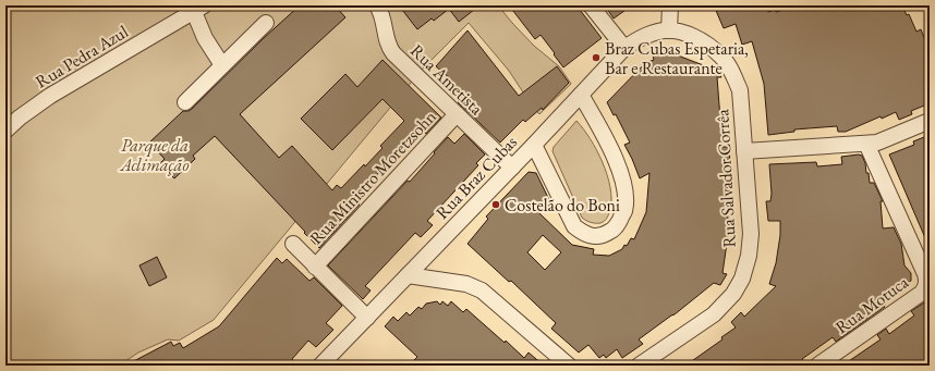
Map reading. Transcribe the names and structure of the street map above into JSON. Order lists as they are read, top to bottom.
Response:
{
  "streets": {
    "street": [
      "Rua Pedra Azul",
      "Rua Ametista",
      "Rua Ministro Moretzsohn",
      "Rua Braz Cubas",
      "Rua Salvador Corrêa",
      "Rua Motuca"
    ]
  },
  "crossings": [
    ["Rua Ametista", "Rua Ministro Moretzsohn"],
    ["Rua Ametista", "Rua Braz Cubas"],
    ["Rua Braz Cubas", "Rua Salvador Corrêa"]
  ],
  "parks": ["Parque da Aclimação"],
  "places": ["Braz Cubas Espetaria, Bar e Restaurante", "Costelão do Boni"]
}
